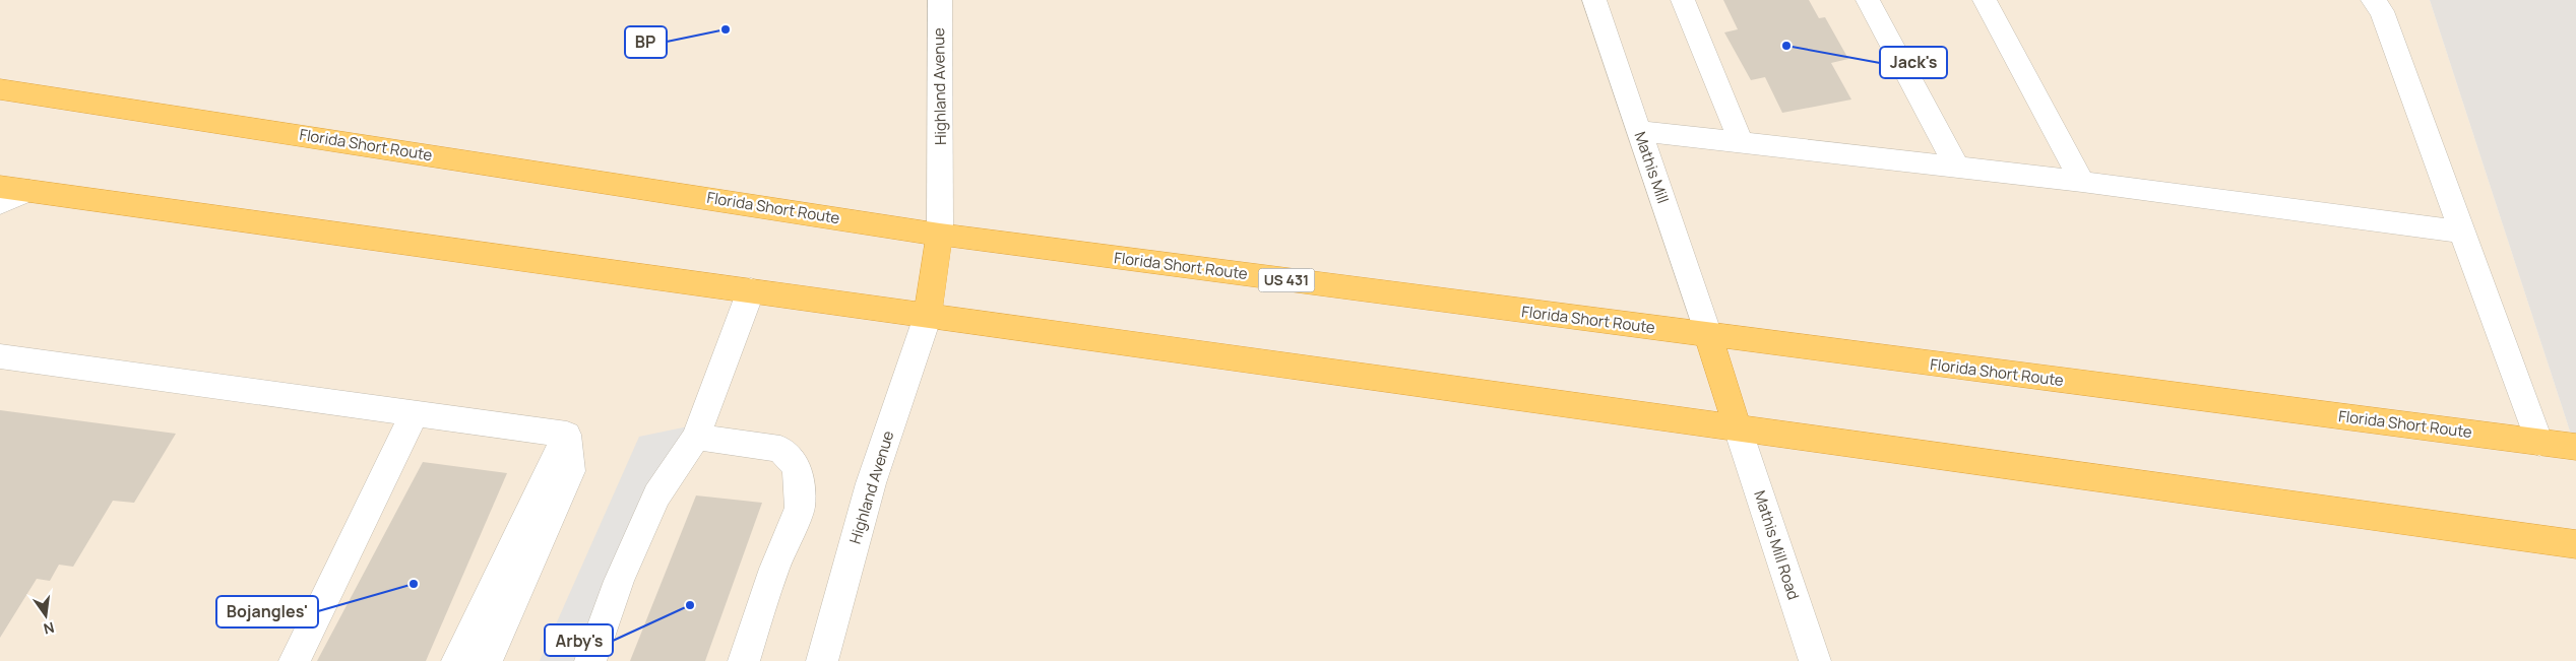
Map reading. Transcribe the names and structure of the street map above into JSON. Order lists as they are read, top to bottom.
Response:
{
  "streets": {
    "highway": ["Florida Short Route", "US 431"],
    "street": ["Highland Avenue", "Mathis Mill", "Mathis Mill Road"]
  },
  "crossings": [
    ["Highland Avenue", "Florida Short Route"],
    ["Florida Short Route", "Mathis Mill"]
  ],
  "places": [
    "BP",
    "Jack's",
    "Bojangles'",
    "Arby's"
  ],
  "north": "bottom"
}
